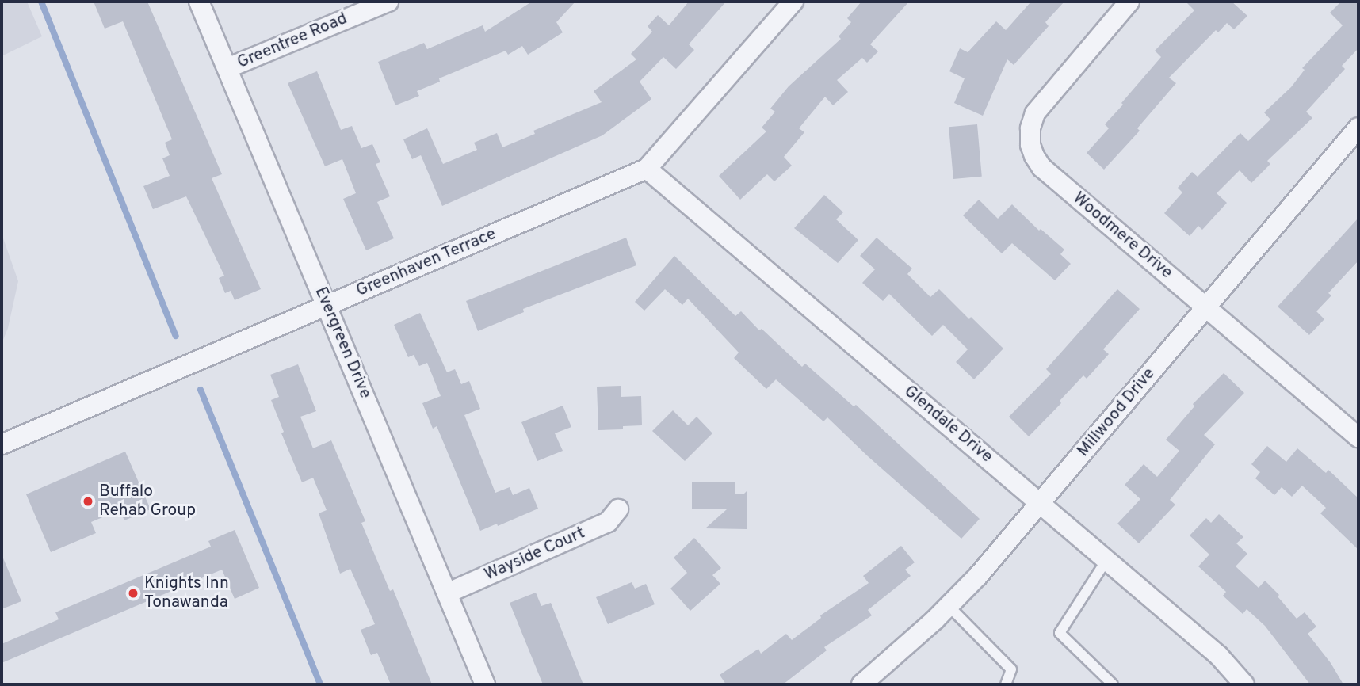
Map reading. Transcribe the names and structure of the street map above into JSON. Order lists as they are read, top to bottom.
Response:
{
  "streets": {
    "street": [
      "Greentree Road",
      "Woodmere Drive",
      "Greenhaven Terrace",
      "Evergreen Drive",
      "Millwood Drive",
      "Glendale Drive",
      "Wayside Court"
    ]
  },
  "crossings": [
    ["Greentree Road", "Evergreen Drive"],
    ["Woodmere Drive", "Millwood Drive"],
    ["Greenhaven Terrace", "Evergreen Drive"],
    ["Greenhaven Terrace", "Glendale Drive"],
    ["Evergreen Drive", "Wayside Court"],
    ["Millwood Drive", "Glendale Drive"]
  ],
  "places": ["Buffalo Rehab Group", "Knights Inn Tonawanda"]
}
